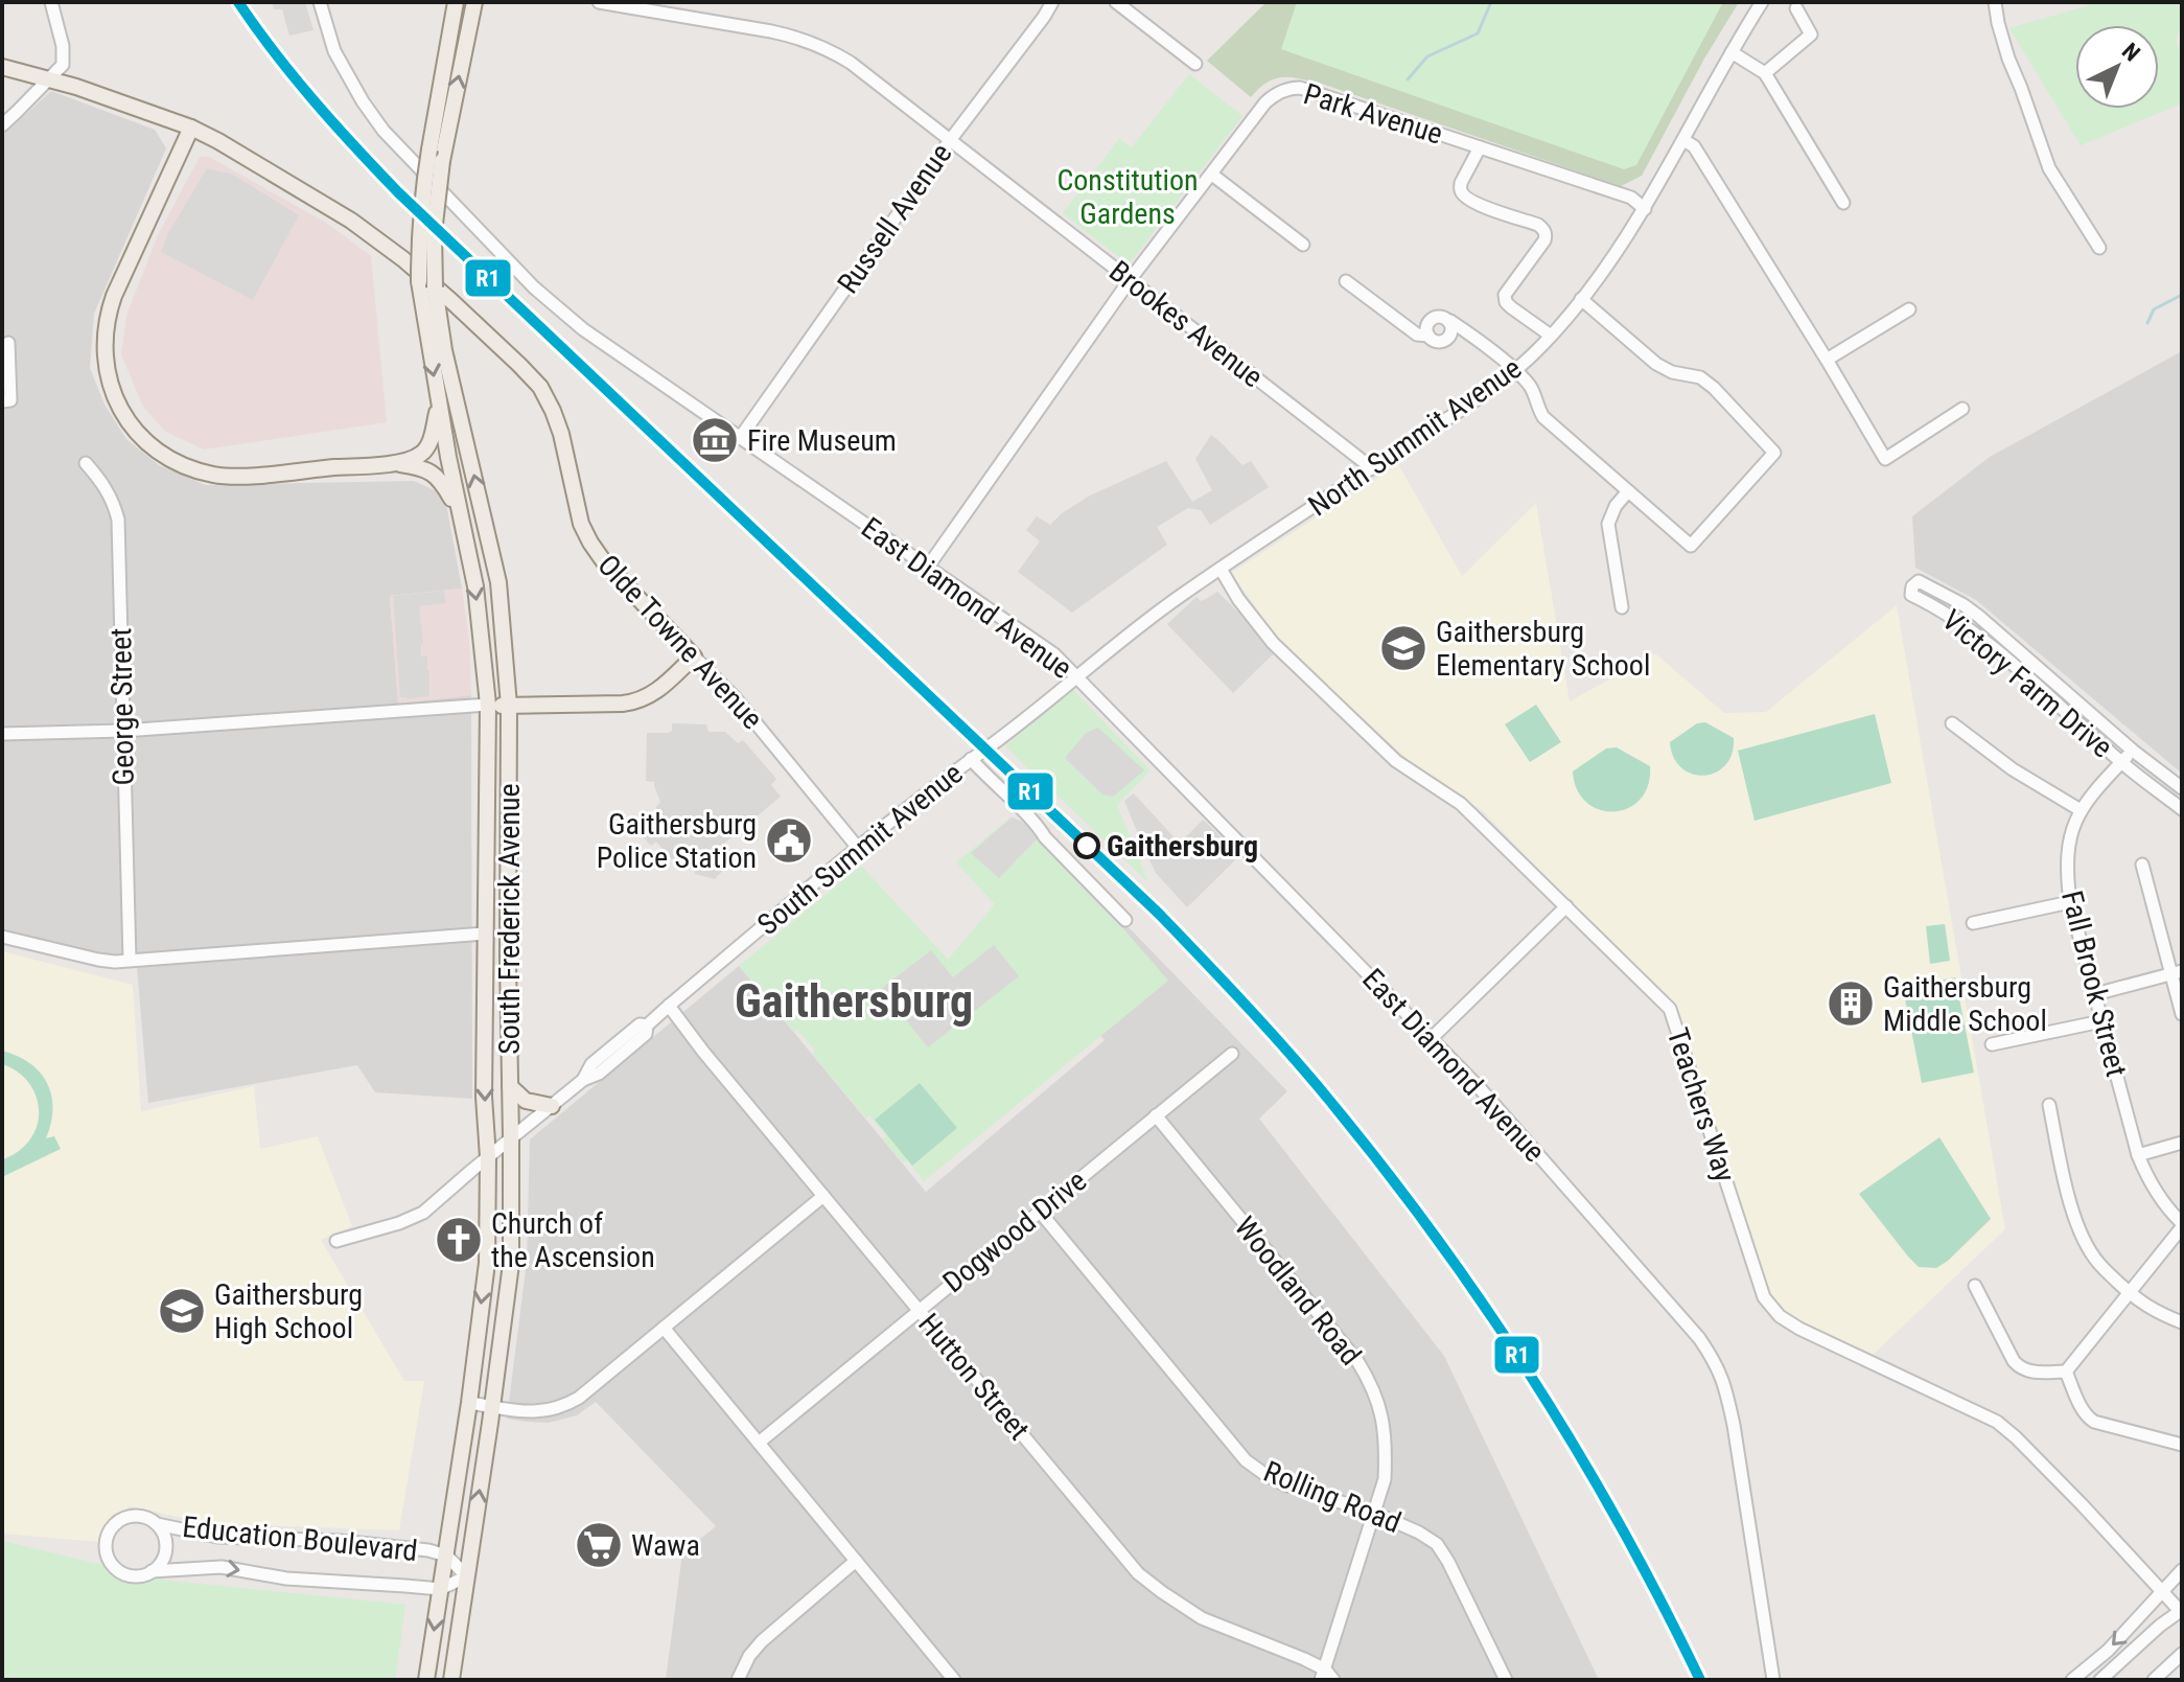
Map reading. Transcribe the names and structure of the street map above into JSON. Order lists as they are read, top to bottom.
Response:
{
  "streets": {
    "main road": ["Olde Towne Avenue", "South Frederick Avenue"],
    "street": [
      "Park Avenue",
      "Russell Avenue",
      "Brookes Avenue",
      "North Summit Avenue",
      "East Diamond Avenue",
      "Victory Farm Drive",
      "George Street",
      "South Summit Avenue",
      "Fall Brook Street",
      "Teachers Way",
      "Dogwood Drive",
      "Woodland Road",
      "Hutton Street",
      "Rolling Road",
      "Education Boulevard"
    ]
  },
  "crossings": [
    ["Park Avenue", "Brookes Avenue"],
    ["Park Avenue", "North Summit Avenue"],
    ["Park Avenue", "East Diamond Avenue"],
    ["Russell Avenue", "Brookes Avenue"],
    ["Russell Avenue", "East Diamond Avenue"],
    ["Brookes Avenue", "North Summit Avenue"],
    ["North Summit Avenue", "East Diamond Avenue"],
    ["North Summit Avenue", "South Summit Avenue"],
    ["North Summit Avenue", "Teachers Way"],
    ["East Diamond Avenue", "South Summit Avenue"],
    ["Olde Towne Avenue", "South Summit Avenue"],
    ["Victory Farm Drive", "Fall Brook Street"],
    ["South Summit Avenue", "South Frederick Avenue"],
    ["South Summit Avenue", "Hutton Street"],
    ["South Frederick Avenue", "Education Boulevard"],
    ["Dogwood Drive", "Woodland Road"],
    ["Dogwood Drive", "Hutton Street"],
    ["Dogwood Drive", "Rolling Road"],
    ["Woodland Road", "Hutton Street"],
    ["Woodland Road", "Rolling Road"]
  ],
  "districts": ["Gaithersburg"],
  "parks": ["Constitution Gardens"],
  "places": {
    "museum": ["Fire Museum"],
    "school or university": ["Gaithersburg Elementary School", "Gaithersburg High School"],
    "public building": ["Gaithersburg Police Station"],
    "other": ["Gaithersburg"],
    "building": ["Gaithersburg Middle School"],
    "church": ["Church of the Ascension"],
    "supermarket": ["Wawa"]
  },
  "lines": ["transit line R1"],
  "north": "top right"
}
